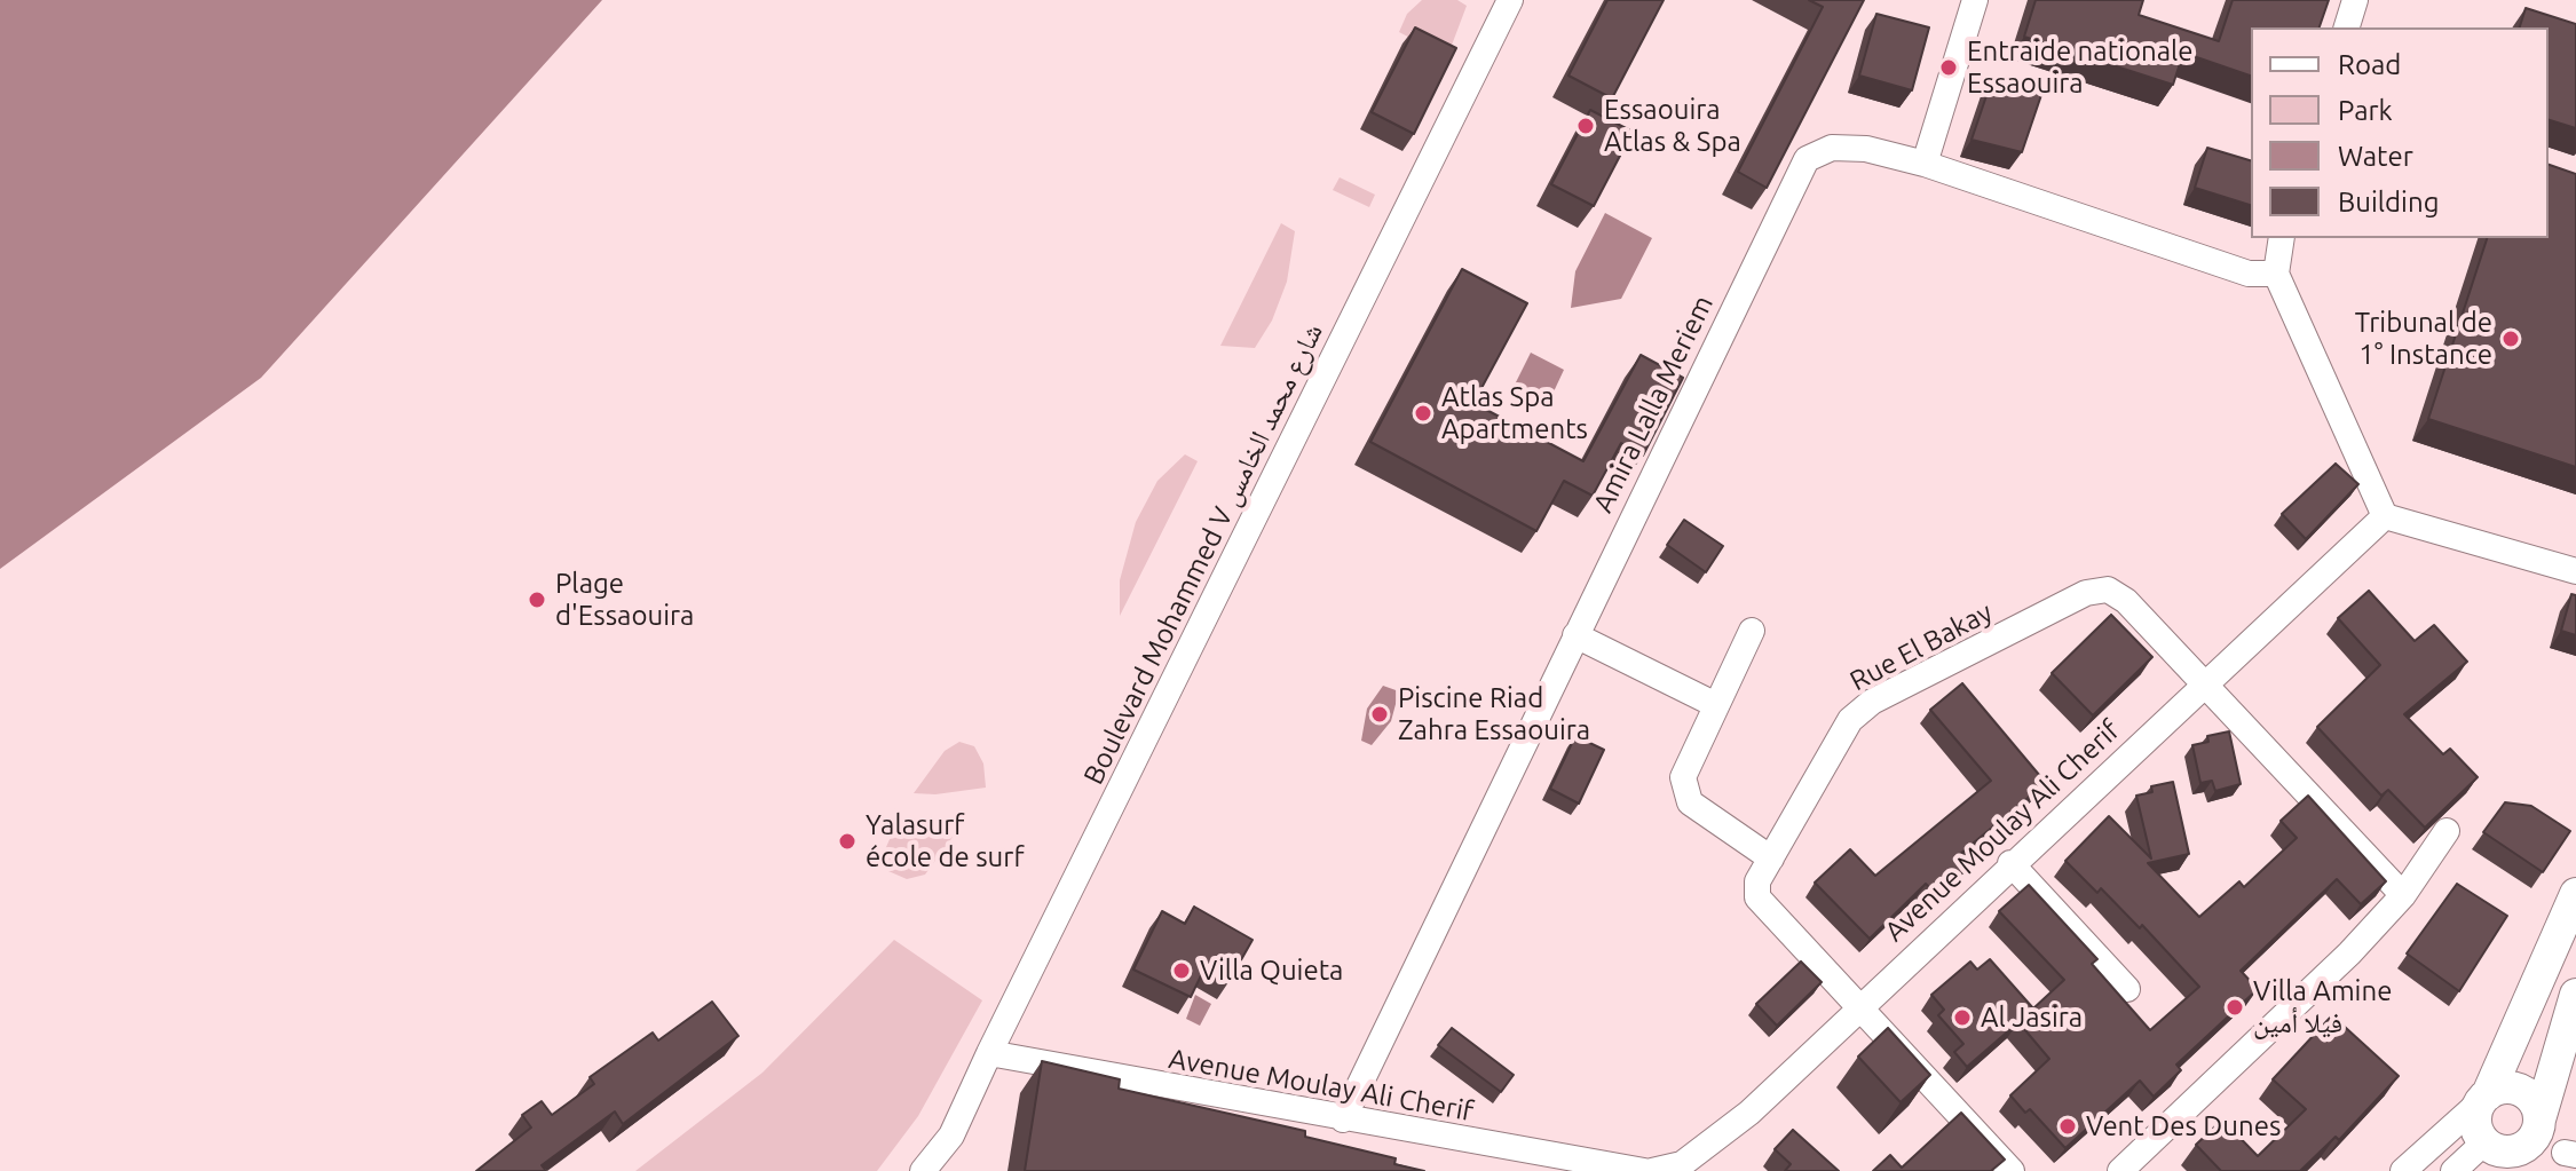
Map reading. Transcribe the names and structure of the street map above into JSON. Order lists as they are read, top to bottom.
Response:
{
  "streets": {
    "street": [
      "Amira Lalla Meriem",
      "Boulevard Mohammed V شارع محمد الخامس",
      "Rue El Bakay",
      "Avenue Moulay Ali Cherif"
    ]
  },
  "crossings": [
    ["Amira Lalla Meriem", "Avenue Moulay Ali Cherif"],
    ["Boulevard Mohammed V شارع محمد الخامس", "Avenue Moulay Ali Cherif"],
    ["Rue El Bakay", "Avenue Moulay Ali Cherif"]
  ],
  "places": [
    "Entraide nationale Essaouira",
    "Essaouira Atlas & Spa",
    "Tribunal de 1° Instance",
    "Atlas Spa Apartments",
    "Plage d'Essaouira",
    "Piscine Riad Zahra Essaouira",
    "Yalasurf école de surf",
    "Villa Quieta",
    "Villa Amine فيلا أمين",
    "Al Jasira",
    "Vent Des Dunes"
  ],
  "legend": [
    "Road",
    "Park",
    "Water",
    "Building"
  ]
}
